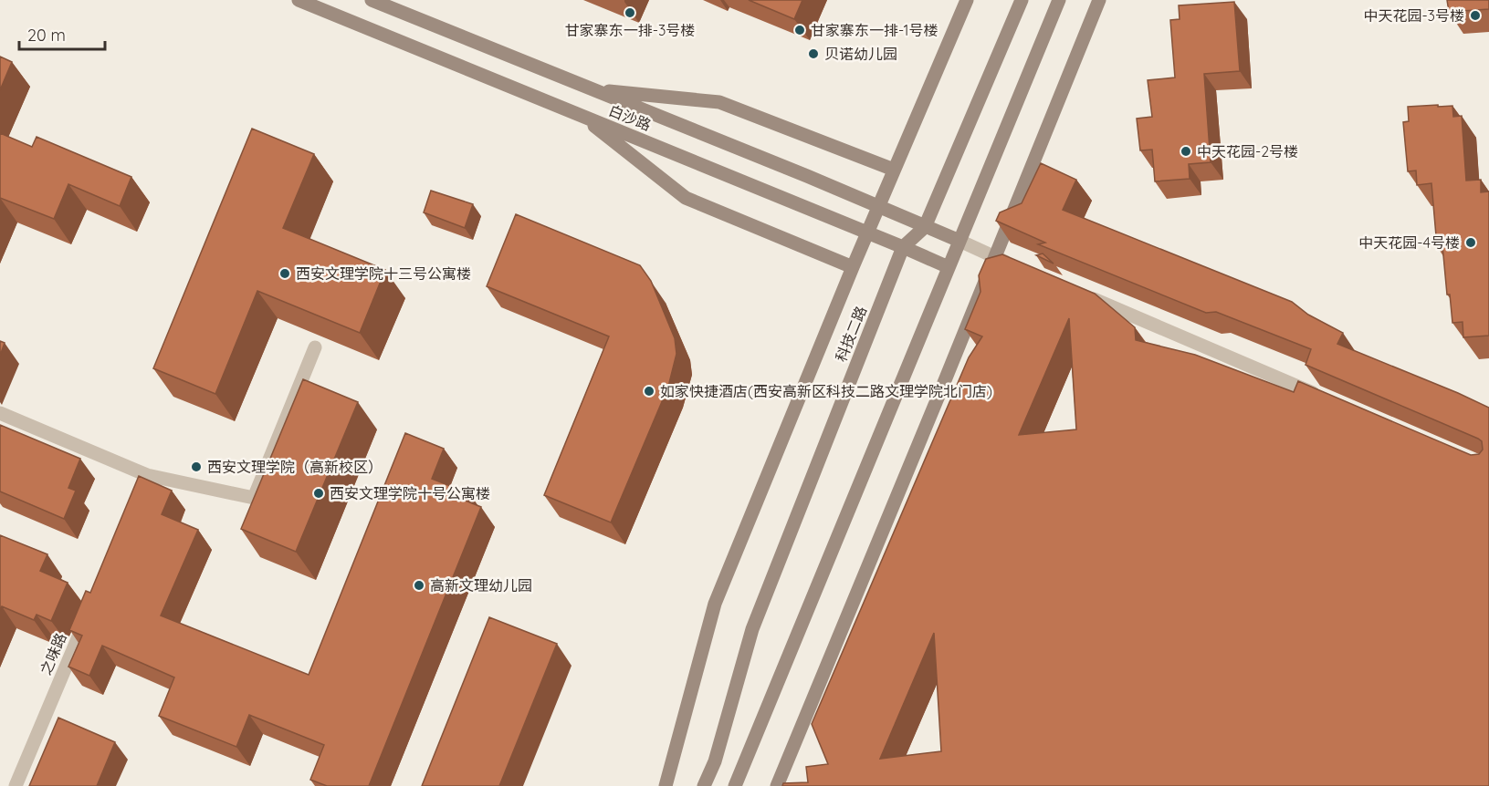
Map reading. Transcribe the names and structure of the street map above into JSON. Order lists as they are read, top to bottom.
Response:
{
  "streets": {
    "street": ["白沙路", "科技二路", "之味路"]
  },
  "crossings": [
    ["白沙路", "科技二路"]
  ],
  "places": [
    "甘家寨东一排-3号楼",
    "中天花园-3号楼",
    "甘家寨东一排-1号楼",
    "贝诺幼儿园",
    "中天花园-2号楼",
    "中天花园-4号楼",
    "西安文理学院十三号公寓楼",
    "如家快捷酒店(西安高新区科技二路文理学院北门店)",
    "西安文理学院（高新校区）",
    "西安文理学院十号公寓楼",
    "高新文理幼儿园"
  ],
  "scale_bar": "20 m"
}
